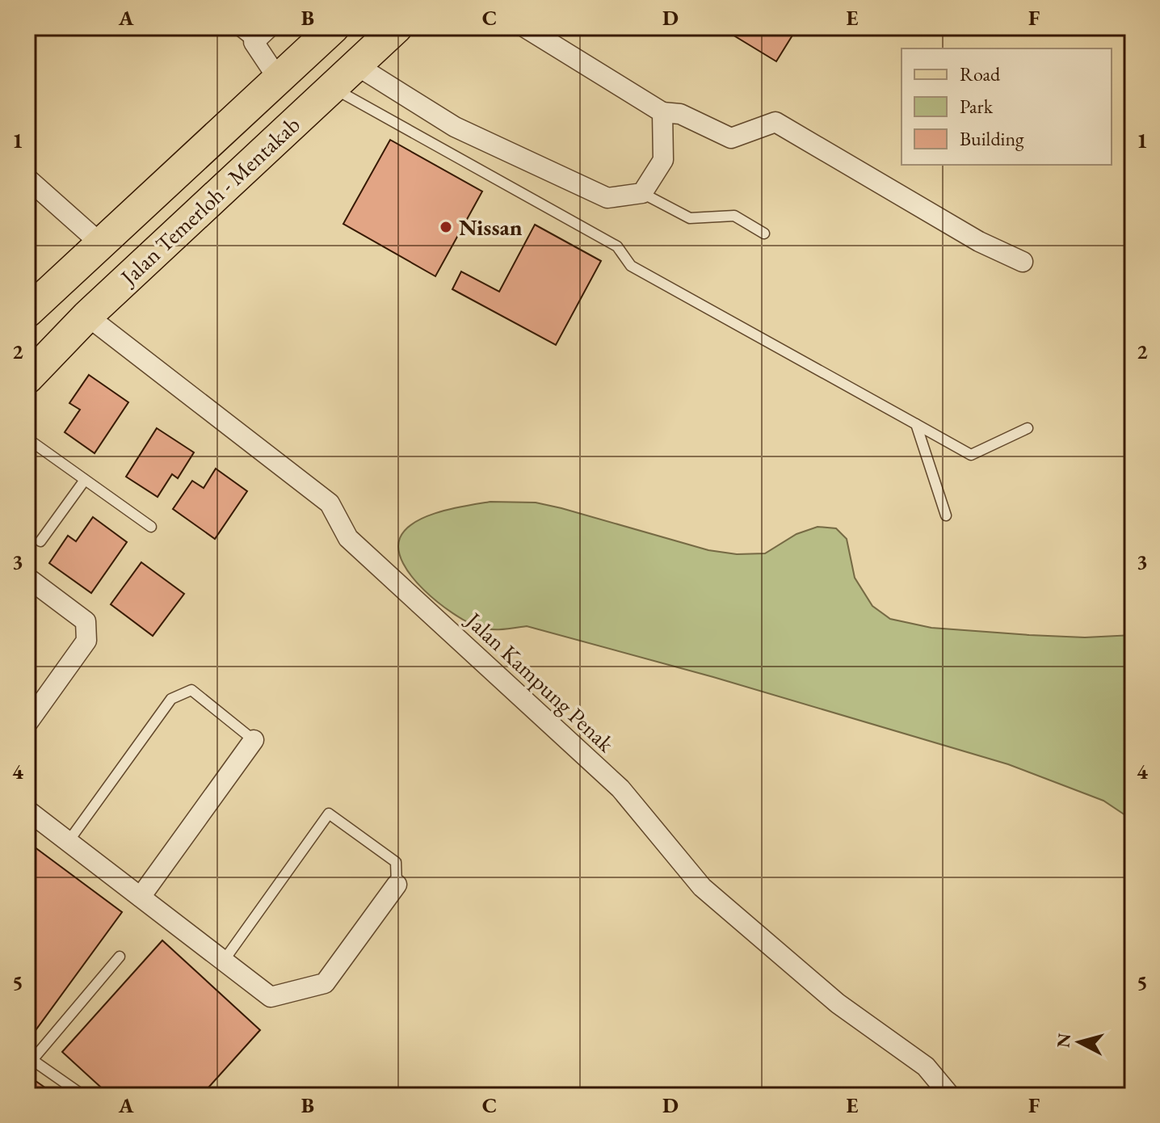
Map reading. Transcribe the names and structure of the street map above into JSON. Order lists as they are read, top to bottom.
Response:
{
  "streets": {
    "main road": ["Jalan Temerloh - Mentakab"],
    "street": ["Jalan Kampung Penak"]
  },
  "crossings": [
    ["Jalan Temerloh - Mentakab", "Jalan Kampung Penak"]
  ],
  "places": ["Nissan"],
  "legend": ["Road", "Park", "Building"],
  "north": "left",
  "grid": {
    "columns": [
      "A",
      "B",
      "C",
      "D",
      "E",
      "F"
    ],
    "rows": [
      "1",
      "2",
      "3",
      "4",
      "5"
    ]
  }
}
